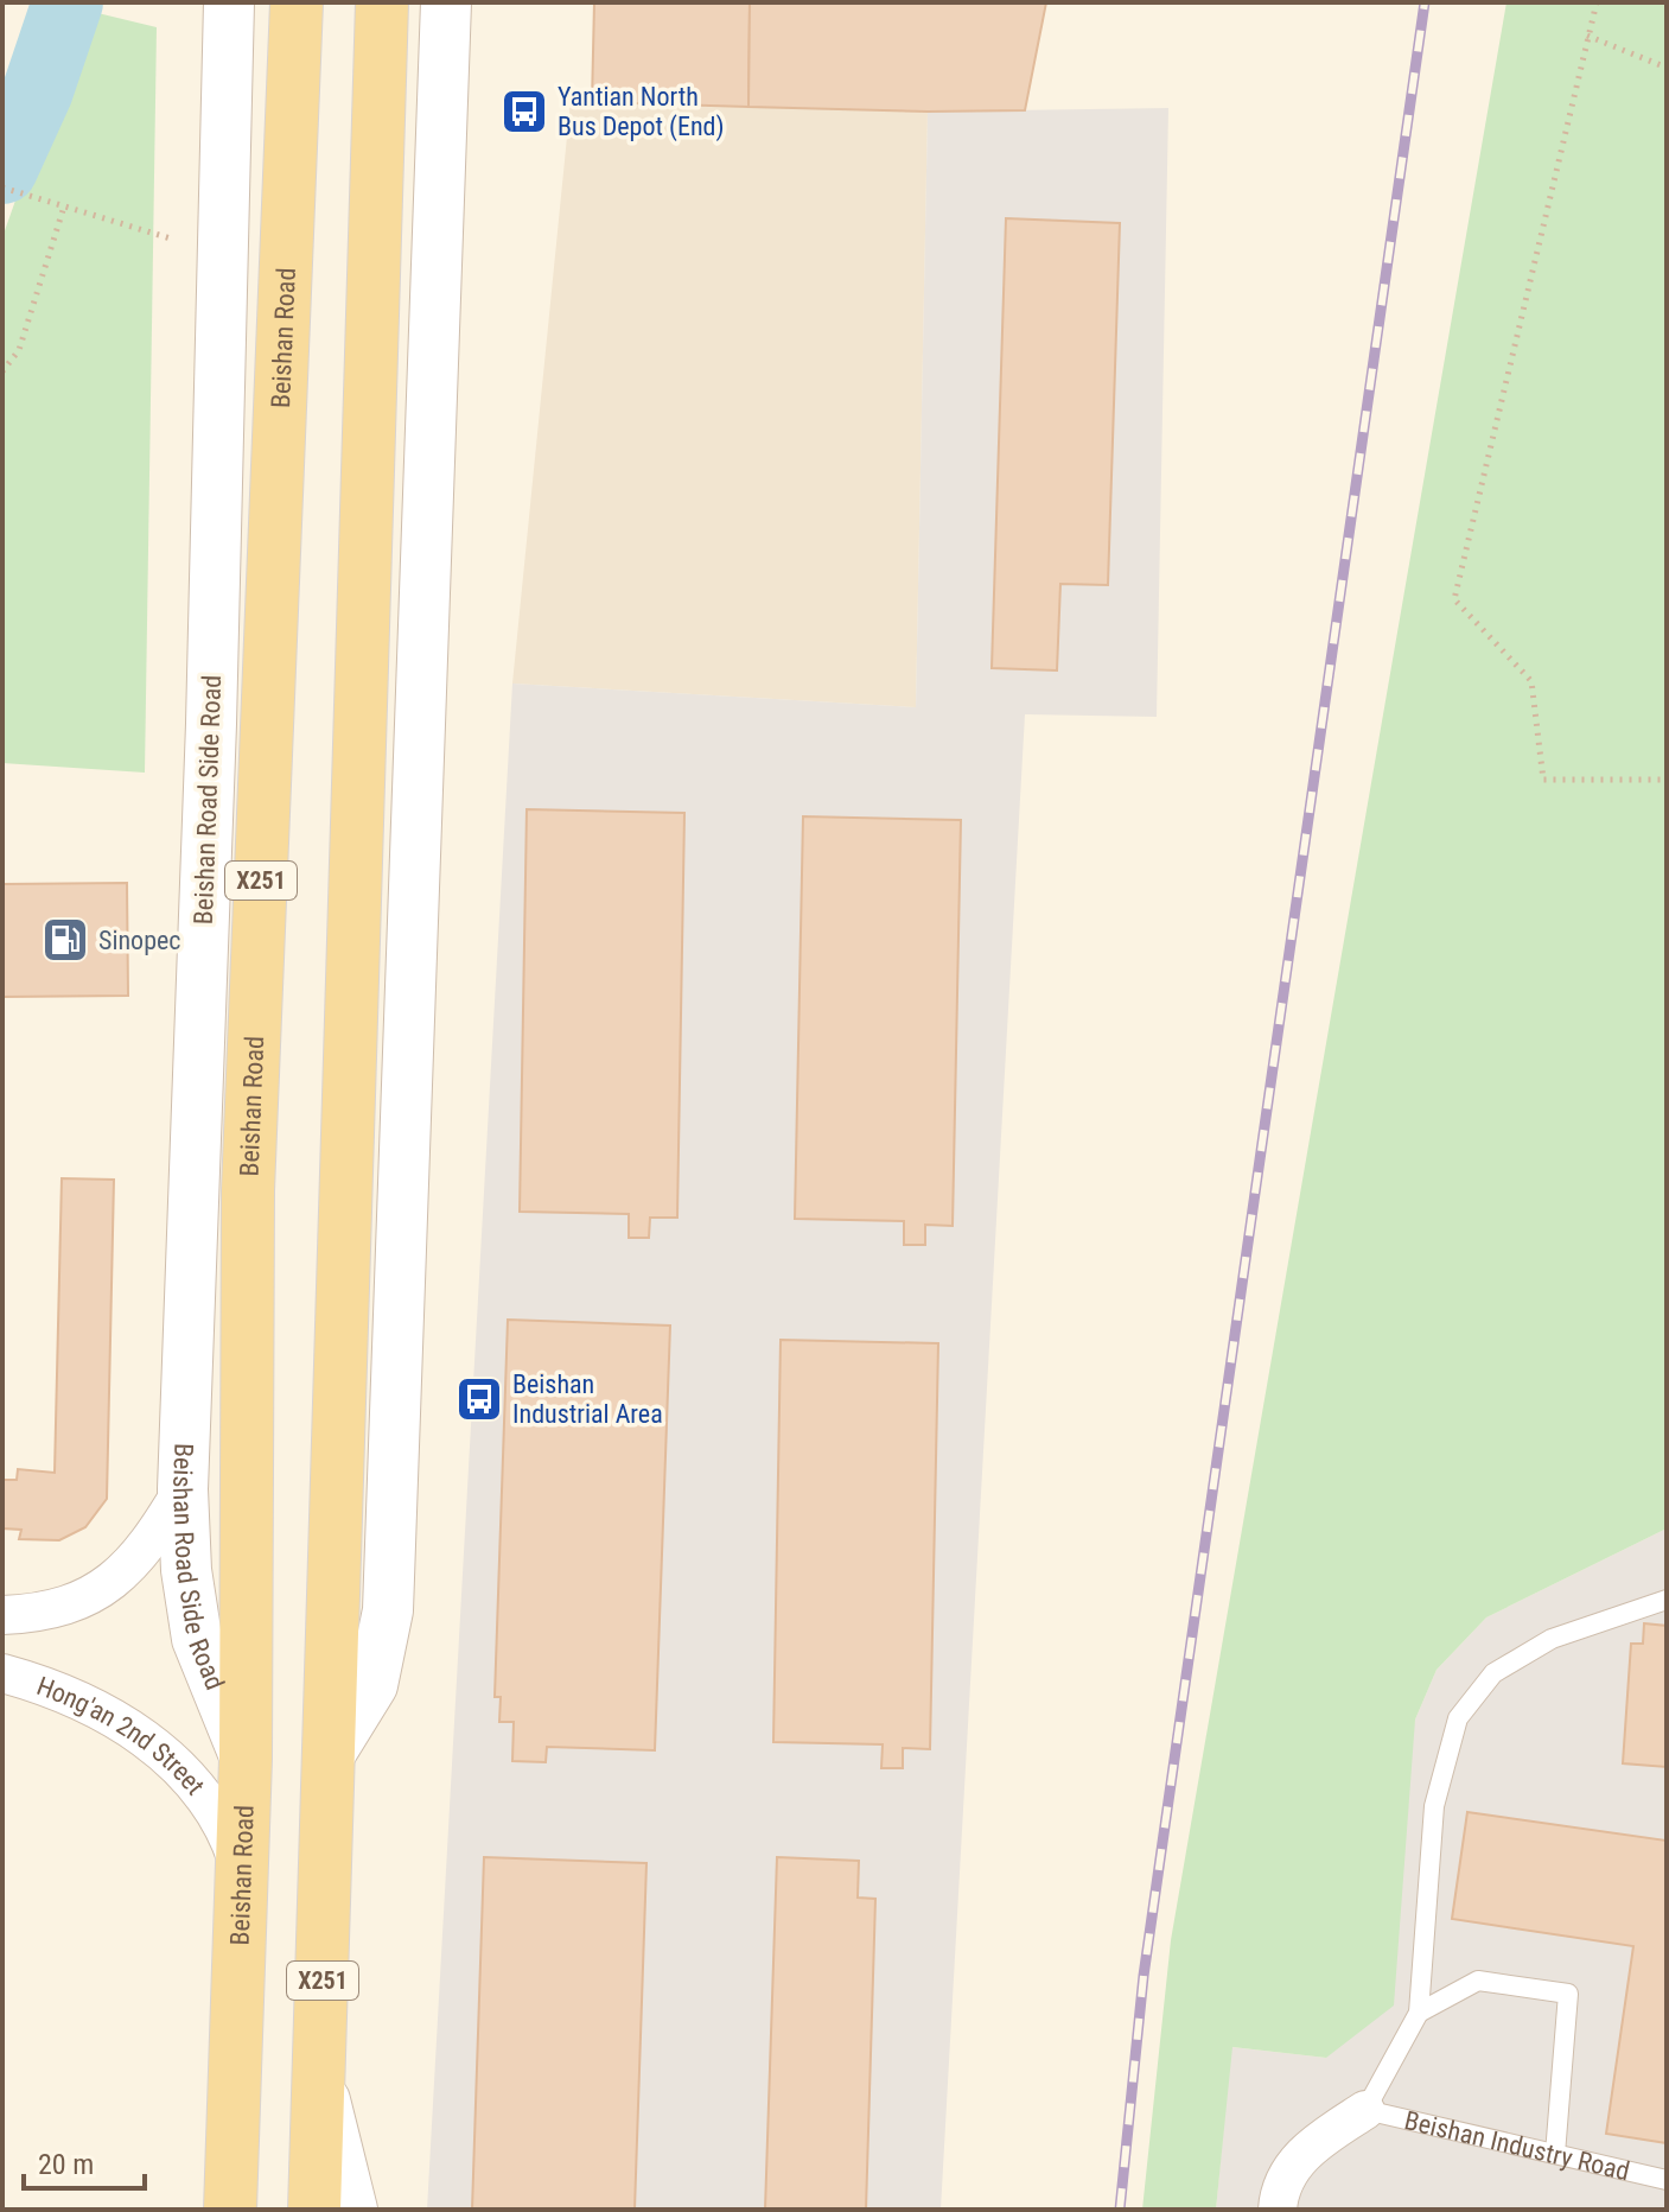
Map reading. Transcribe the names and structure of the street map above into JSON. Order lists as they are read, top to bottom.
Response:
{
  "streets": {
    "main road": ["Beishan Road", "X251"],
    "street": ["Beishan Road Side Road", "Hong'an 2nd Street", "Beishan Industry Road"]
  },
  "crossings": [
    ["Beishan Road", "Beishan Road Side Road"],
    ["Beishan Road", "Hong'an 2nd Street"]
  ],
  "places": {
    "bus stop": ["Yantian North Bus Depot (End)", "Beishan Industrial Area"],
    "fuel station": ["Sinopec"]
  },
  "scale_bar": "20 m"
}
